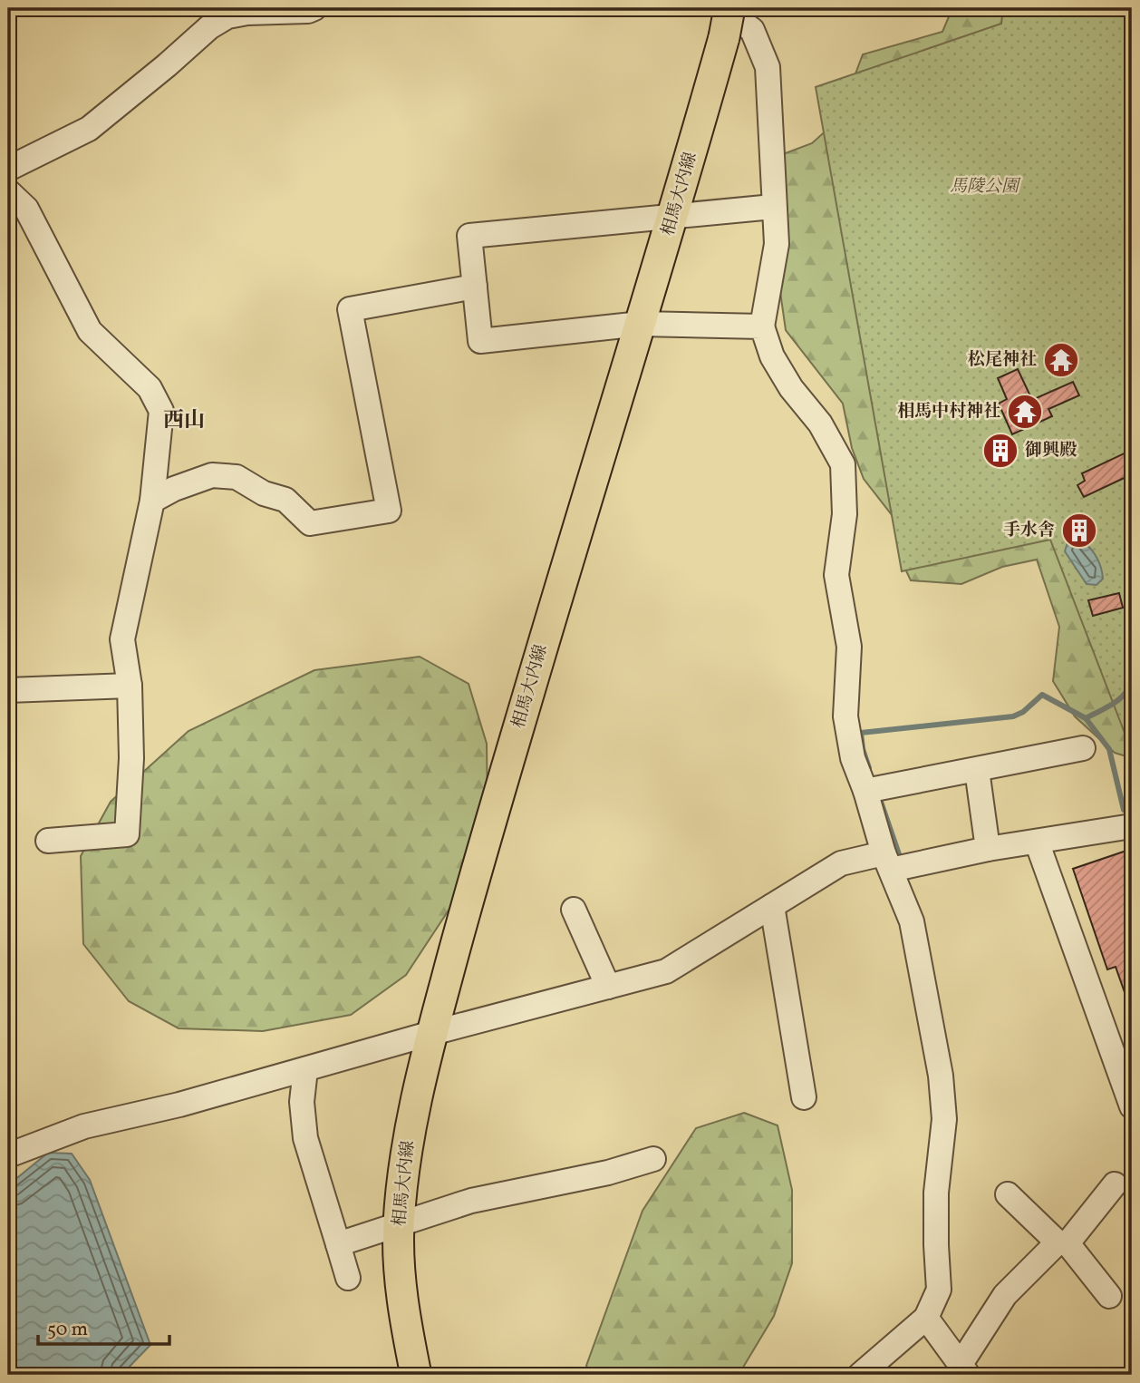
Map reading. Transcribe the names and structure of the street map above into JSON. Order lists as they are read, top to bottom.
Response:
{
  "streets": {
    "main road": ["相馬大内線"]
  },
  "districts": ["西山"],
  "parks": ["馬陵公園"],
  "places": {
    "temple": ["松尾神社", "相馬中村神社"],
    "building": ["御興殿", "手水舎"]
  },
  "scale_bar": "50 m"
}
